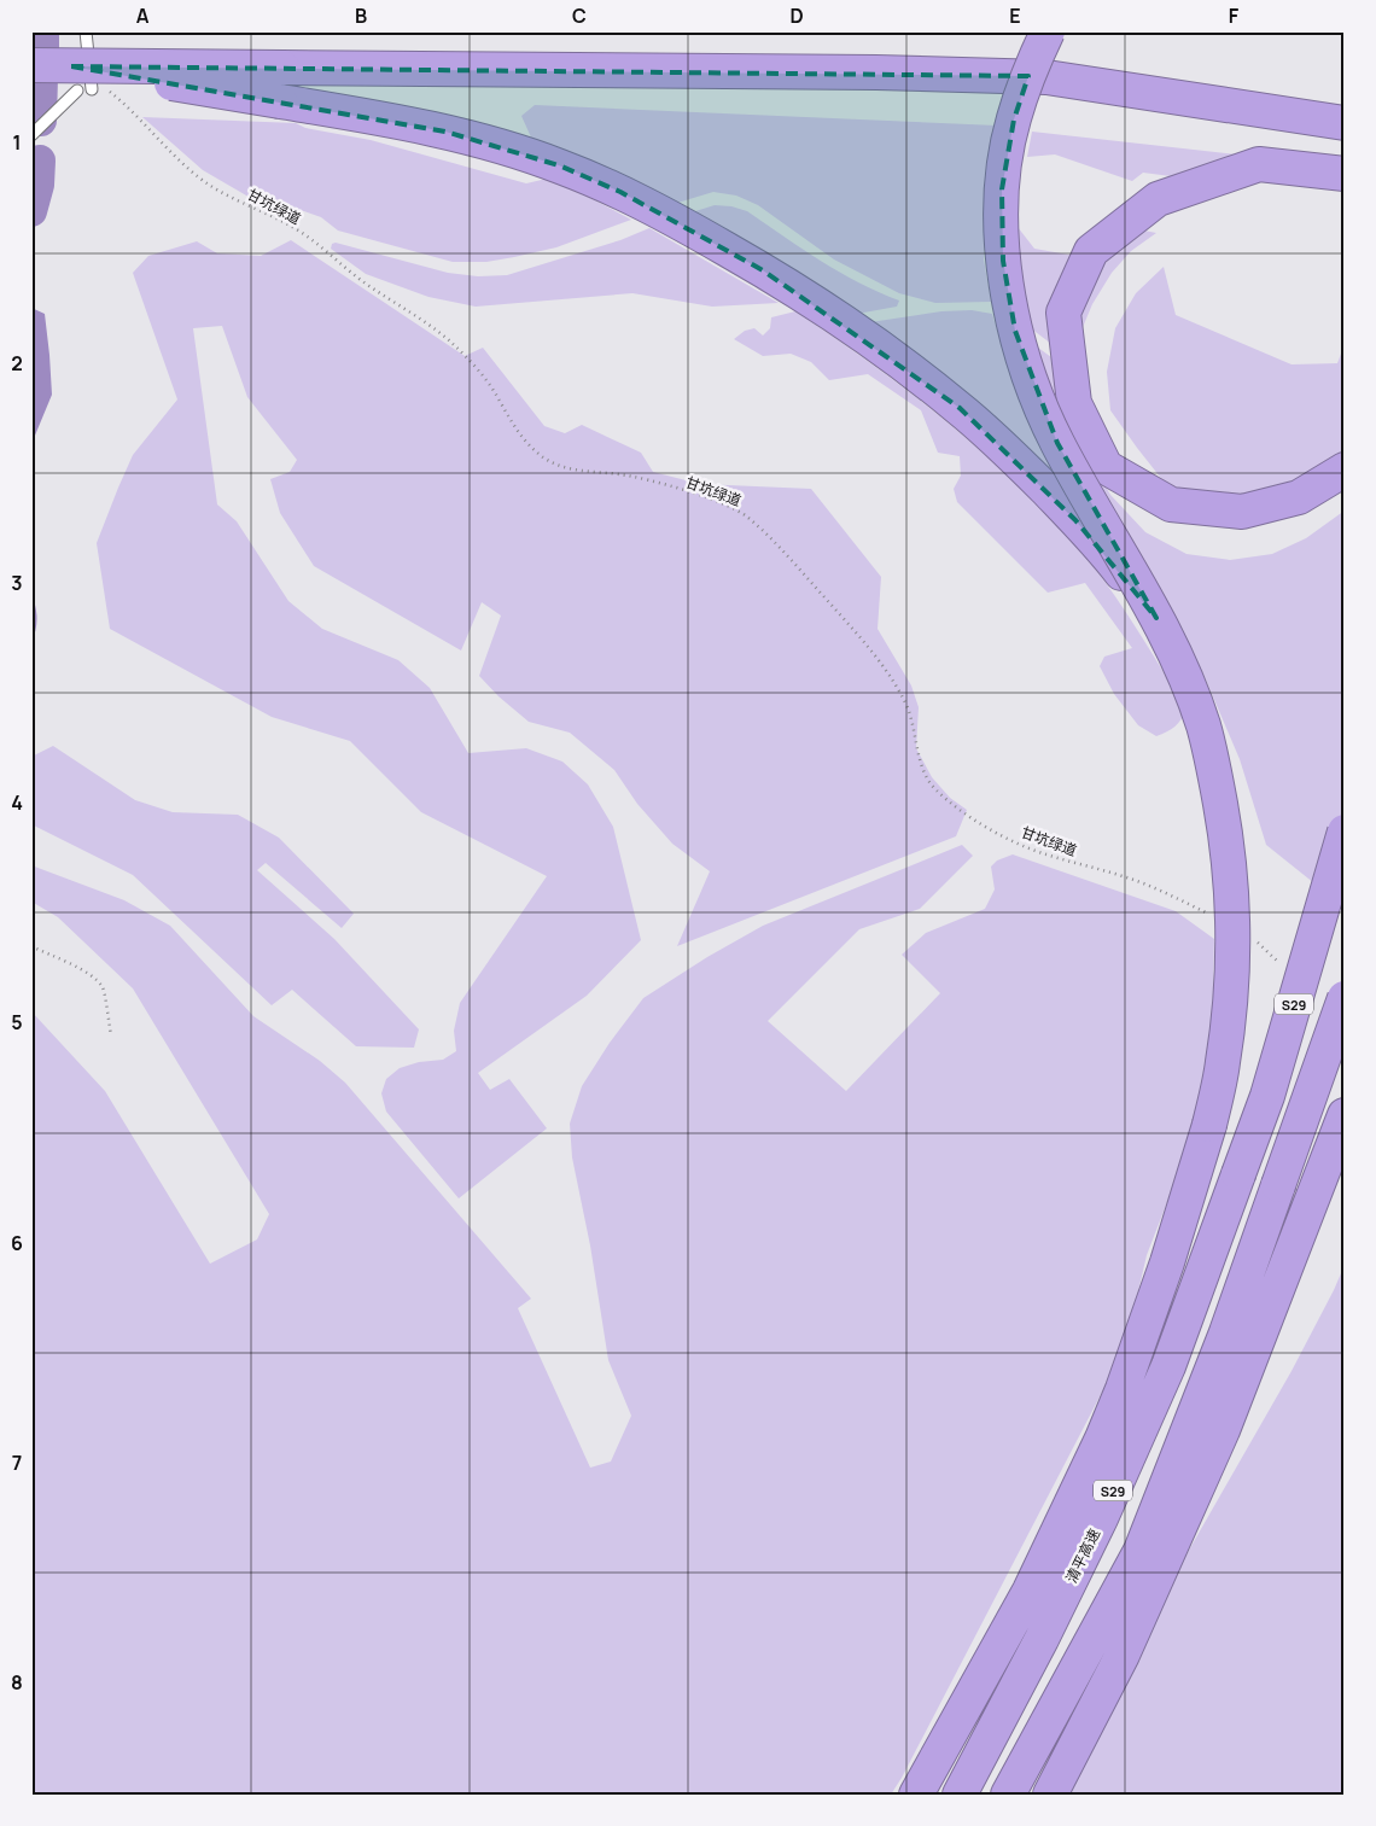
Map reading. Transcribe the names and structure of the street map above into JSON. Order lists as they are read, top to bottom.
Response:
{
  "streets": {
    "highway": ["S29", "清平高速"],
    "path": ["甘坑绿道"]
  },
  "grid": {
    "columns": [
      "A",
      "B",
      "C",
      "D",
      "E",
      "F"
    ],
    "rows": [
      "1",
      "2",
      "3",
      "4",
      "5",
      "6",
      "7",
      "8"
    ]
  }
}
